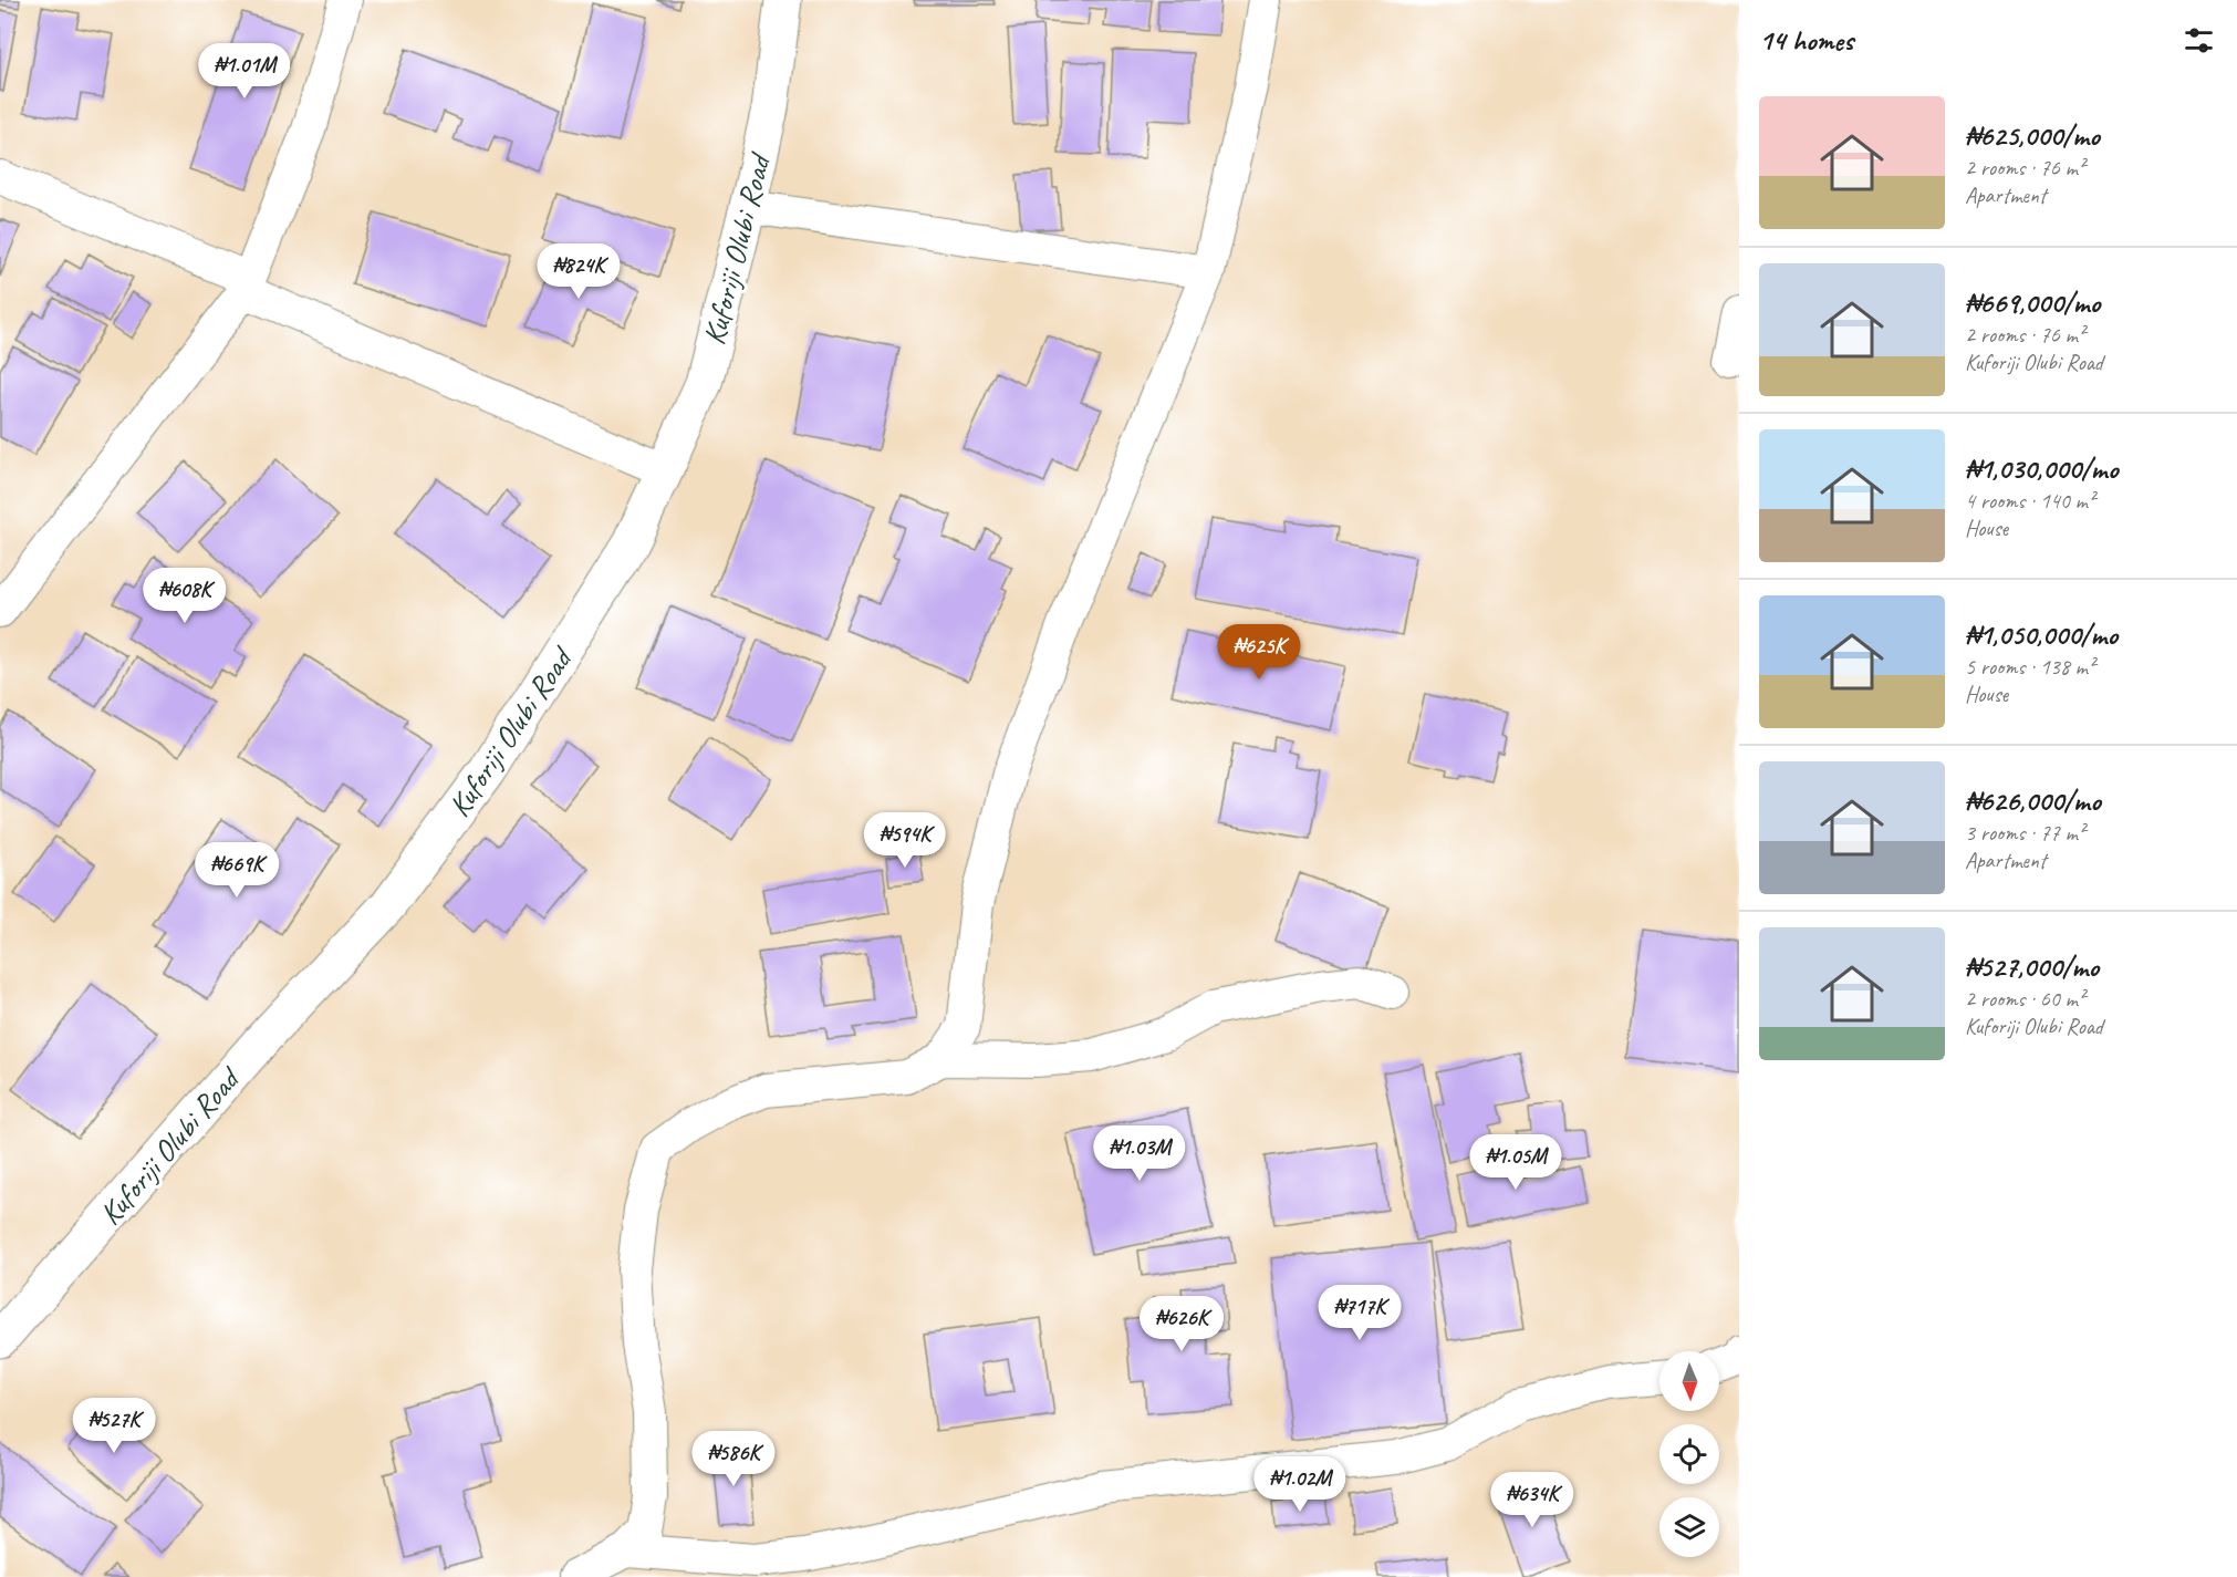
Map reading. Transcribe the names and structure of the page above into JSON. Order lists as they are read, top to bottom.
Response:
{
  "streets": {
    "street": ["Kuforiji Olubi Road"]
  },
  "north": "bottom",
  "page": {
    "heading": "14 homes",
    "price": [
      "₦1.01M",
      "₦824K",
      "₦608K",
      "₦625K",
      "₦594K",
      "₦669K",
      "₦1.03M",
      "₦1.05M",
      "₦717K",
      "₦626K",
      "₦527K",
      "₦586K",
      "₦1.02M",
      "₦634K"
    ],
    "list": [
      {
        "name": "₦625,000/mo",
        "note": "2 rooms · 76 m² · Apartment"
      },
      {
        "name": "₦669,000/mo",
        "note": "2 rooms · 76 m² · Kuforiji Olubi Road"
      },
      {
        "name": "₦1,030,000/mo",
        "note": "4 rooms · 140 m² · House"
      },
      {
        "name": "₦1,050,000/mo",
        "note": "5 rooms · 138 m² · House"
      },
      {
        "name": "₦626,000/mo",
        "note": "3 rooms · 77 m² · Apartment"
      },
      {
        "name": "₦527,000/mo",
        "note": "2 rooms · 60 m² · Kuforiji Olubi Road"
      }
    ]
  }
}
